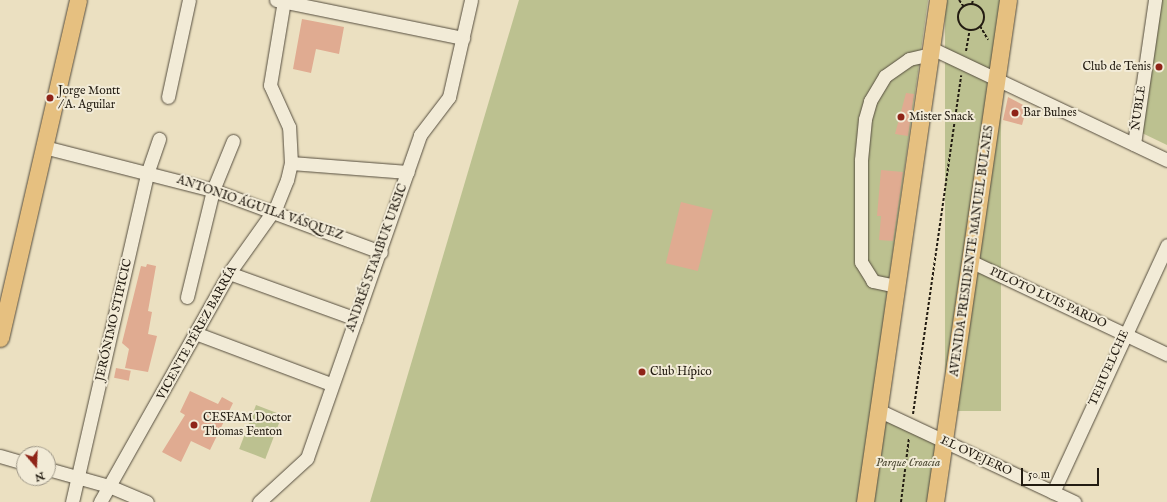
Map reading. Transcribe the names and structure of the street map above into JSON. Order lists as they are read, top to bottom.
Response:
{
  "streets": {
    "main road": ["AVENIDA PRESIDENTE MANUEL BULNES"],
    "street": [
      "ÑUBLE",
      "ANTONIO ÁGUILA VÁSQUEZ",
      "ANDRÉS STAMBUK URSIC",
      "PILOTO LUIS PARDO",
      "JERÓNIMO STIPICIC",
      "VICENTE PÉREZ BARRÍA",
      "TEHUELCHE",
      "EL OVEJERO"
    ]
  },
  "crossings": [
    ["ANTONIO ÁGUILA VÁSQUEZ", "ANDRÉS STAMBUK URSIC"],
    ["ANTONIO ÁGUILA VÁSQUEZ", "JERÓNIMO STIPICIC"],
    ["ANTONIO ÁGUILA VÁSQUEZ", "VICENTE PÉREZ BARRÍA"],
    ["AVENIDA PRESIDENTE MANUEL BULNES", "PILOTO LUIS PARDO"],
    ["AVENIDA PRESIDENTE MANUEL BULNES", "EL OVEJERO"],
    ["PILOTO LUIS PARDO", "TEHUELCHE"],
    ["TEHUELCHE", "EL OVEJERO"]
  ],
  "parks": ["Parque Croacia"],
  "places": [
    "Club de Tenis",
    "Jorge Montt / A. Aguilar",
    "Bar Bulnes",
    "Mister Snack",
    "Club Hípico",
    "CESFAM Doctor Thomas Fenton"
  ],
  "scale_bar": "50 m",
  "north": "bottom"
}
